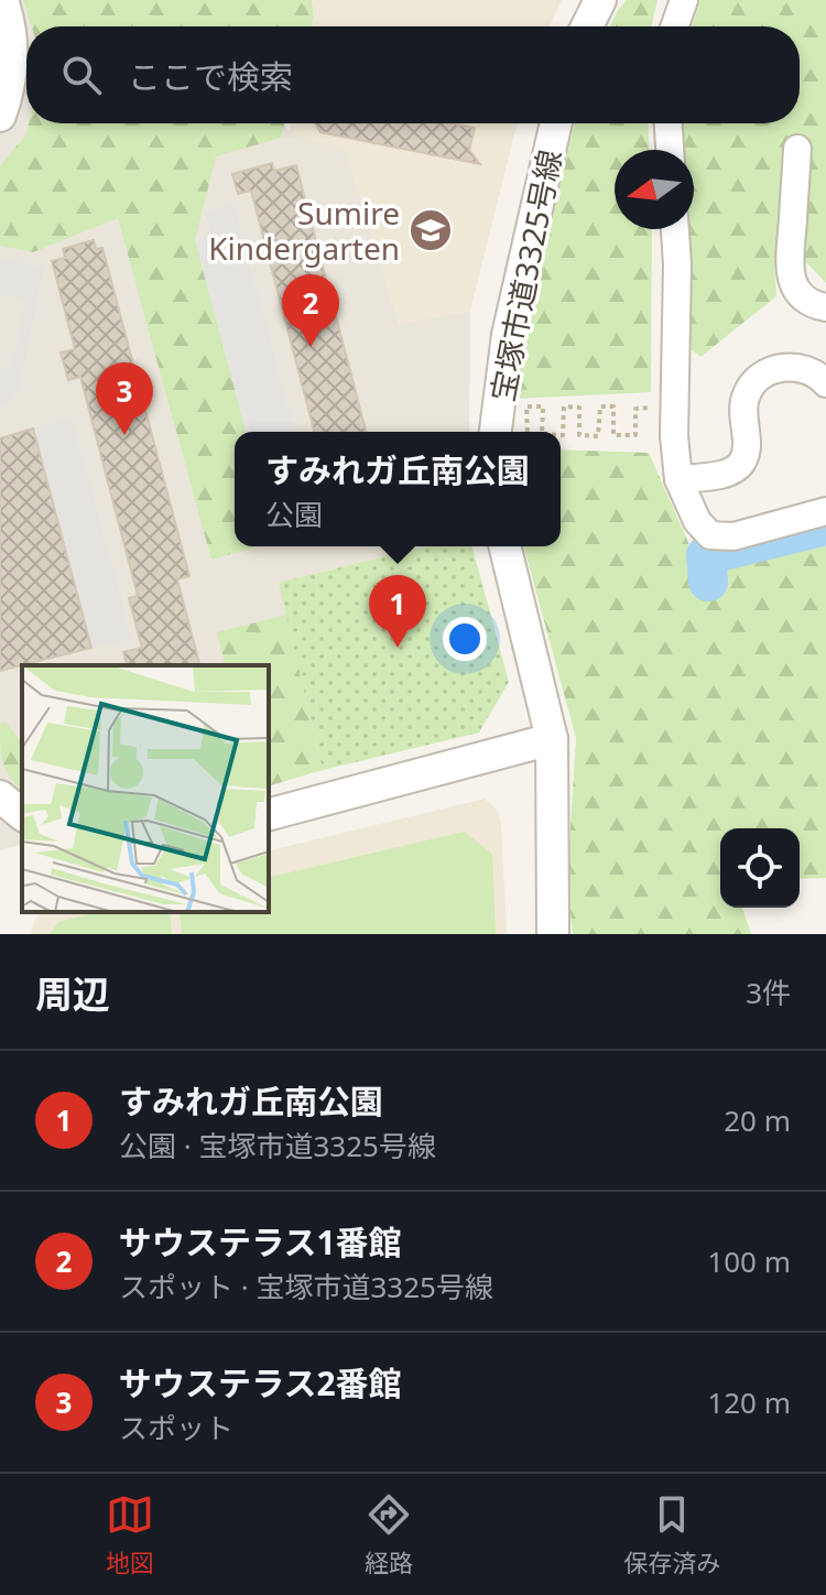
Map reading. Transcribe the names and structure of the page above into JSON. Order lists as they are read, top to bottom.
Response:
{
  "streets": {
    "street": ["宝塚市道3325号線"]
  },
  "places": {
    "school or university": ["Sumire Kindergarten"]
  },
  "north": "left",
  "page": {
    "search": "ここで検索",
    "pins": ["2", "3", "1"],
    "popup": ["すみれガ丘南公園", "公園"],
    "heading": ["周辺", "3件"],
    "list": [
      {
        "mark": "1",
        "name": "すみれガ丘南公園",
        "note": "公園 · 宝塚市道3325号線",
        "value": "20 m"
      },
      {
        "mark": "2",
        "name": "サウステラス1番館",
        "note": "スポット · 宝塚市道3325号線",
        "value": "100 m"
      },
      {
        "mark": "3",
        "name": "サウステラス2番館",
        "note": "スポット",
        "value": "120 m"
      }
    ],
    "nav": ["地図", "経路", "保存済み"]
  }
}
